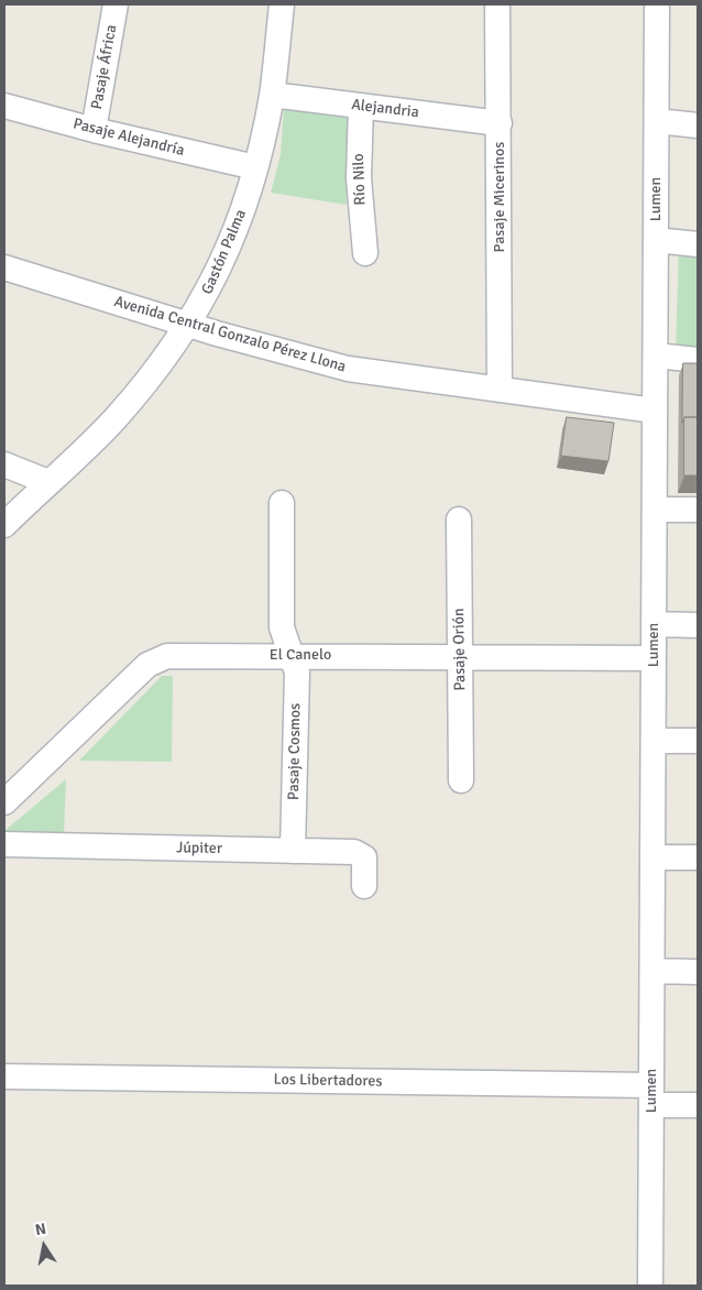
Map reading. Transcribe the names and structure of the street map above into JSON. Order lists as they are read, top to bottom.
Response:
{
  "streets": {
    "street": [
      "Pasaje África",
      "Alejandria",
      "Pasaje Alejandría",
      "Río Nilo",
      "Pasaje Micerinos",
      "Lumen",
      "Gastón Palma",
      "Avenida Central Gonzalo Pérez Llona",
      "Pasaje Orión",
      "El Canelo",
      "Pasaje Cosmos",
      "Júpiter",
      "Los Libertadores"
    ]
  },
  "crossings": [
    ["Pasaje África", "Pasaje Alejandría"],
    ["Alejandria", "Río Nilo"],
    ["Alejandria", "Pasaje Micerinos"],
    ["Alejandria", "Gastón Palma"],
    ["Pasaje Alejandría", "Gastón Palma"],
    ["Pasaje Micerinos", "Avenida Central Gonzalo Pérez Llona"],
    ["Lumen", "Avenida Central Gonzalo Pérez Llona"],
    ["Lumen", "El Canelo"],
    ["Lumen", "Los Libertadores"],
    ["Gastón Palma", "Avenida Central Gonzalo Pérez Llona"],
    ["Pasaje Orión", "El Canelo"],
    ["El Canelo", "Pasaje Cosmos"],
    ["Pasaje Cosmos", "Júpiter"]
  ],
  "north": "top"
}
